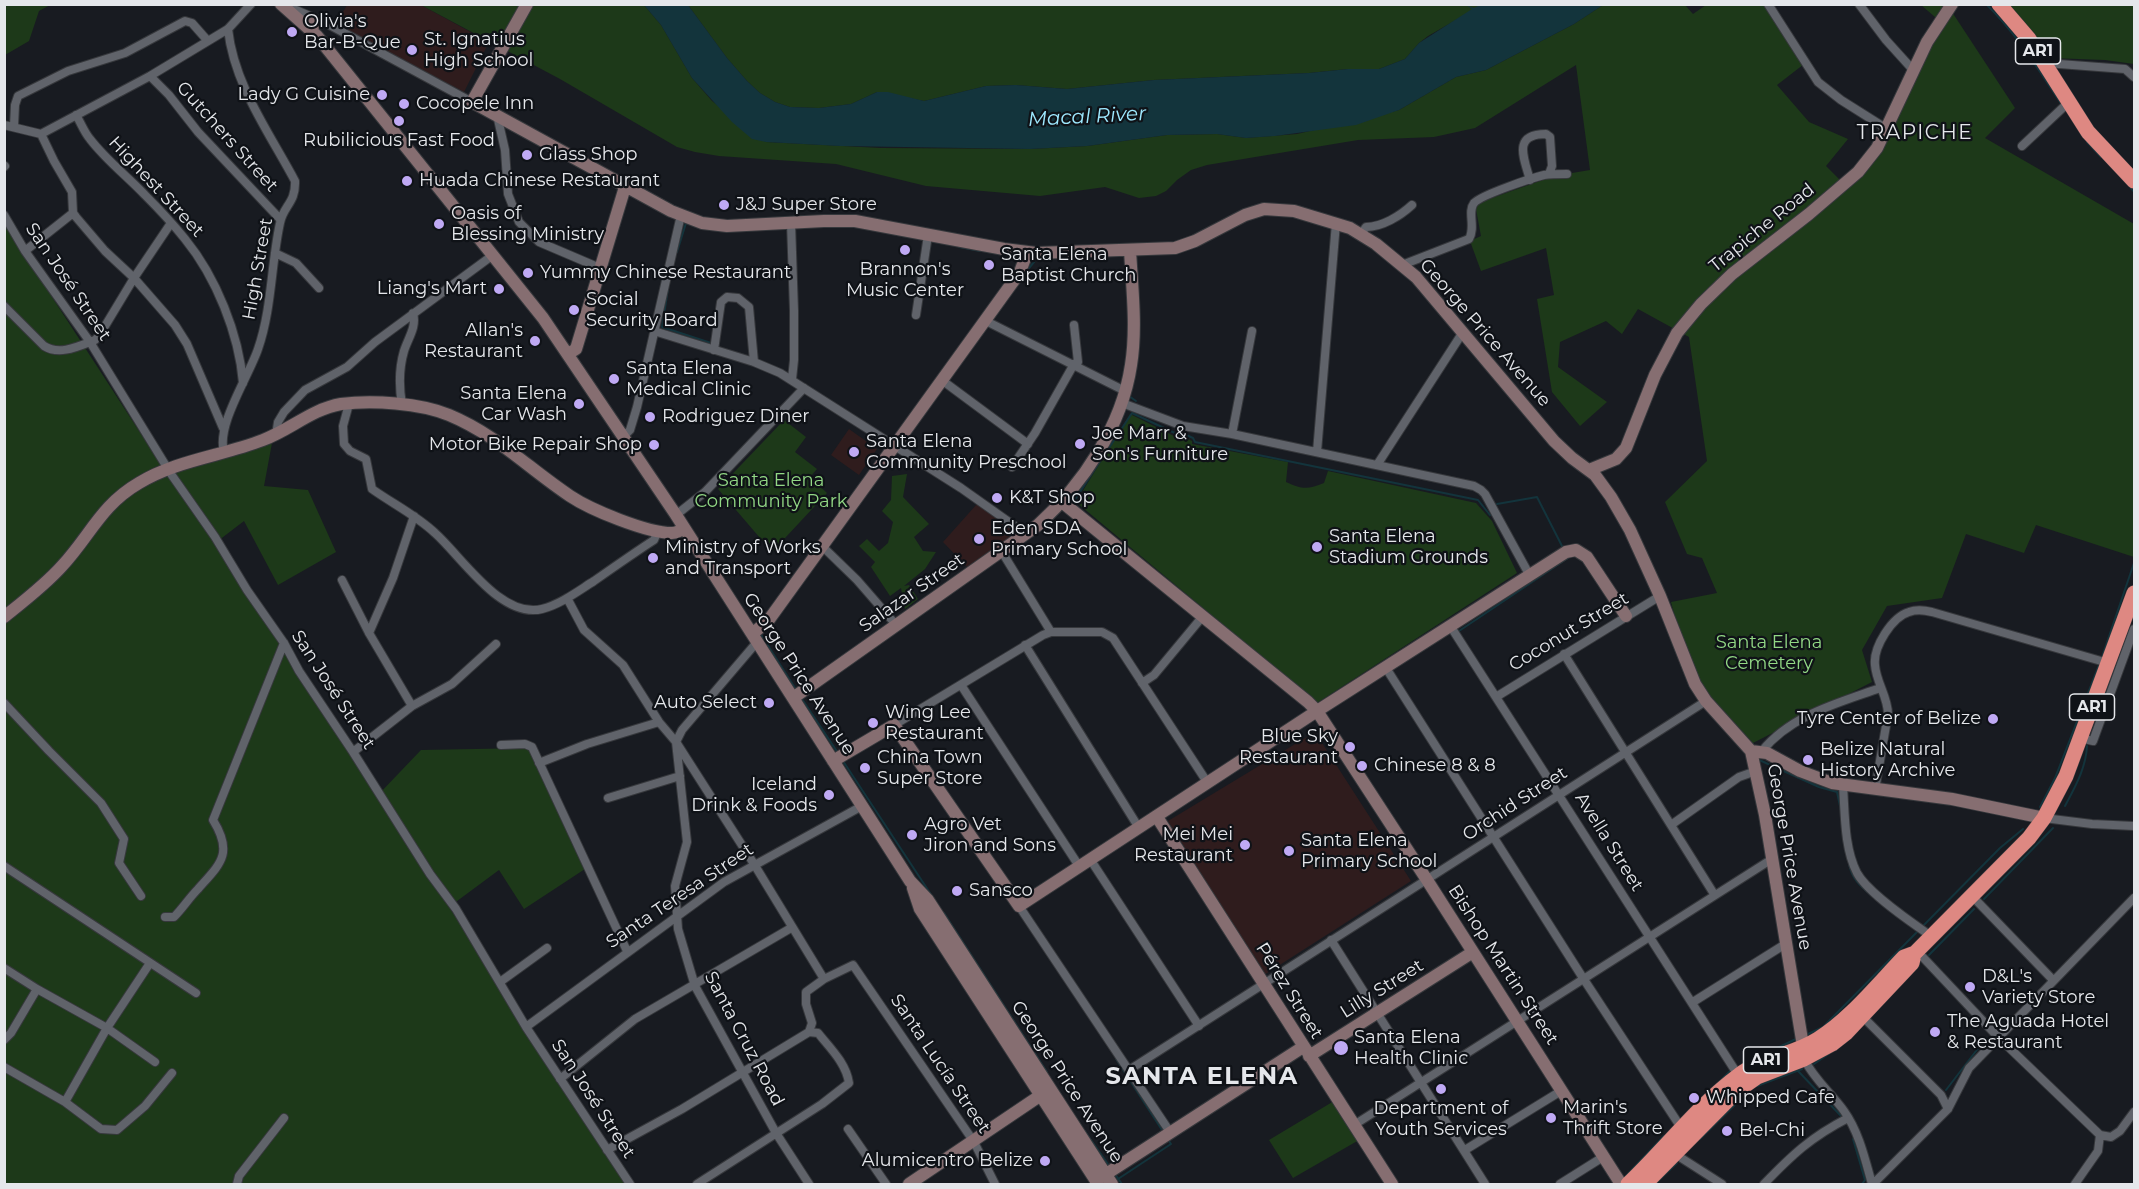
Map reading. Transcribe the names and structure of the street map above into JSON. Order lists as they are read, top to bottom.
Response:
{
  "streets": {
    "highway": ["AR1"],
    "main road": [
      "Trapiche Road",
      "George Price Avenue",
      "Salazar Street",
      "Bishop Martin Street",
      "Lilly Street",
      "Pérez Street"
    ],
    "street": [
      "Gutchers Street",
      "Highest Street",
      "High Street",
      "San José Street",
      "Coconut Street",
      "Orchid Street",
      "Avella Street",
      "Santa Teresa Street",
      "Santa Cruz Road",
      "Santa Lucía Street"
    ]
  },
  "crossings": [
    ["AR1", "George Price Avenue"],
    ["AR1", "Avella Street"],
    ["Gutchers Street", "High Street"],
    ["Highest Street", "High Street"],
    ["Trapiche Road", "George Price Avenue"],
    ["San José Street", "Santa Teresa Street"],
    ["George Price Avenue", "Salazar Street"],
    ["George Price Avenue", "Coconut Street"],
    ["George Price Avenue", "Orchid Street"],
    ["George Price Avenue", "Santa Teresa Street"],
    ["George Price Avenue", "Lilly Street"],
    ["Salazar Street", "Bishop Martin Street"],
    ["Coconut Street", "Avella Street"],
    ["Orchid Street", "Avella Street"],
    ["Orchid Street", "Bishop Martin Street"],
    ["Orchid Street", "Pérez Street"],
    ["Santa Teresa Street", "Santa Cruz Road"],
    ["Bishop Martin Street", "Lilly Street"],
    ["Lilly Street", "Pérez Street"]
  ],
  "districts": ["TRAPICHE", "SANTA ELENA"],
  "water": ["Macal River"],
  "parks": ["Santa Elena Community Park", "Santa Elena Cemetery"],
  "places": [
    "Olivia's Bar-B-Que",
    "St. Ignatius High School",
    "Lady G Cuisine",
    "Cocopele Inn",
    "Rubilicious Fast Food",
    "Glass Shop",
    "Huada Chinese Restaurant",
    "J&J Super Store",
    "Oasis of Blessing Ministry",
    "Brannon's Music Center",
    "Santa Elena Baptist Church",
    "Yummy Chinese Restaurant",
    "Liang's Mart",
    "Social Security Board",
    "Allan's Restaurant",
    "Santa Elena Medical Clinic",
    "Santa Elena Car Wash",
    "Rodriguez Diner",
    "Joe Marr & Son's Furniture",
    "Motor Bike Repair Shop",
    "Santa Elena Community Preschool",
    "K&T Shop",
    "Eden SDA Primary School",
    "Santa Elena Stadium Grounds",
    "Ministry of Works and Transport",
    "Auto Select",
    "Tyre Center of Belize",
    "Wing Lee Restaurant",
    "Blue Sky Restaurant",
    "Belize Natural History Archive",
    "Chinese 8 & 8",
    "China Town Super Store",
    "Iceland Drink & Foods",
    "Agro Vet Jiron and Sons",
    "Mei Mei Restaurant",
    "Santa Elena Primary School",
    "Sansco",
    "D&L's Variety Store",
    "The Aguada Hotel & Restaurant",
    "Santa Elena Health Clinic",
    "Department of Youth Services",
    "Whipped Cafe",
    "Marin's Thrift Store",
    "Bel-Chi",
    "Alumicentro Belize"
  ]
}
